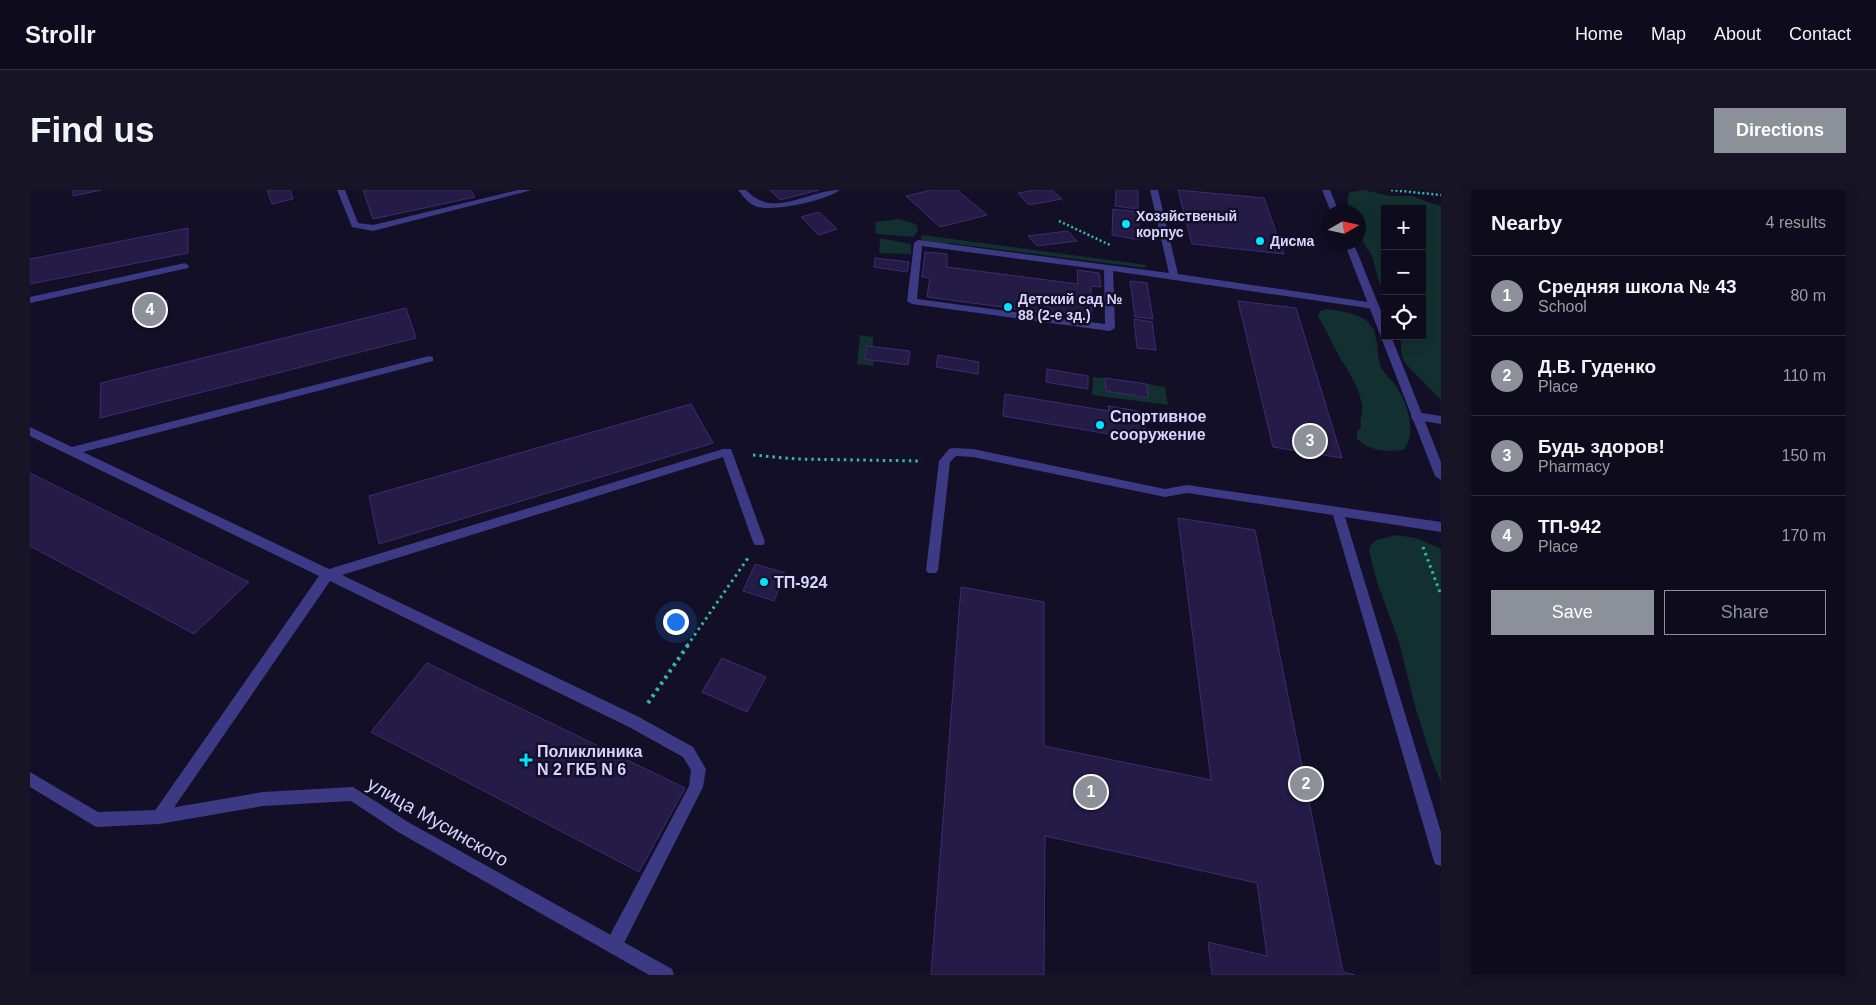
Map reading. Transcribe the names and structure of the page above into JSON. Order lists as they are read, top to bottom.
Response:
{
  "streets": {
    "street": ["улица Мусинского"]
  },
  "places": {
    "other": [
      "Хозяйственый корпус",
      "Дисма",
      "Детский сад № 88 (2-е зд.)",
      "Спортивное сооружение",
      "ТП-924"
    ],
    "health": ["Поликлиника N 2 ГКБ N 6"]
  },
  "north": "right",
  "page": {
    "header": "Strollr",
    "nav": [
      "Home",
      "Map",
      "About",
      "Contact"
    ],
    "buttons": [
      "Directions",
      ["Save", "Share"]
    ],
    "title": "Find us",
    "heading": ["Nearby", "4 results"],
    "map_buttons": ["+", "−"],
    "list": [
      {
        "mark": "1",
        "name": "Средняя школа № 43",
        "note": "School",
        "value": "80 m"
      },
      {
        "mark": "2",
        "name": "Д.В. Гуденко",
        "note": "Place",
        "value": "110 m"
      },
      {
        "mark": "3",
        "name": "Будь здоров!",
        "note": "Pharmacy",
        "value": "150 m"
      },
      {
        "mark": "4",
        "name": "ТП-942",
        "note": "Place",
        "value": "170 m"
      }
    ],
    "pins": [
      "4",
      "3",
      "2",
      "1"
    ]
  }
}
